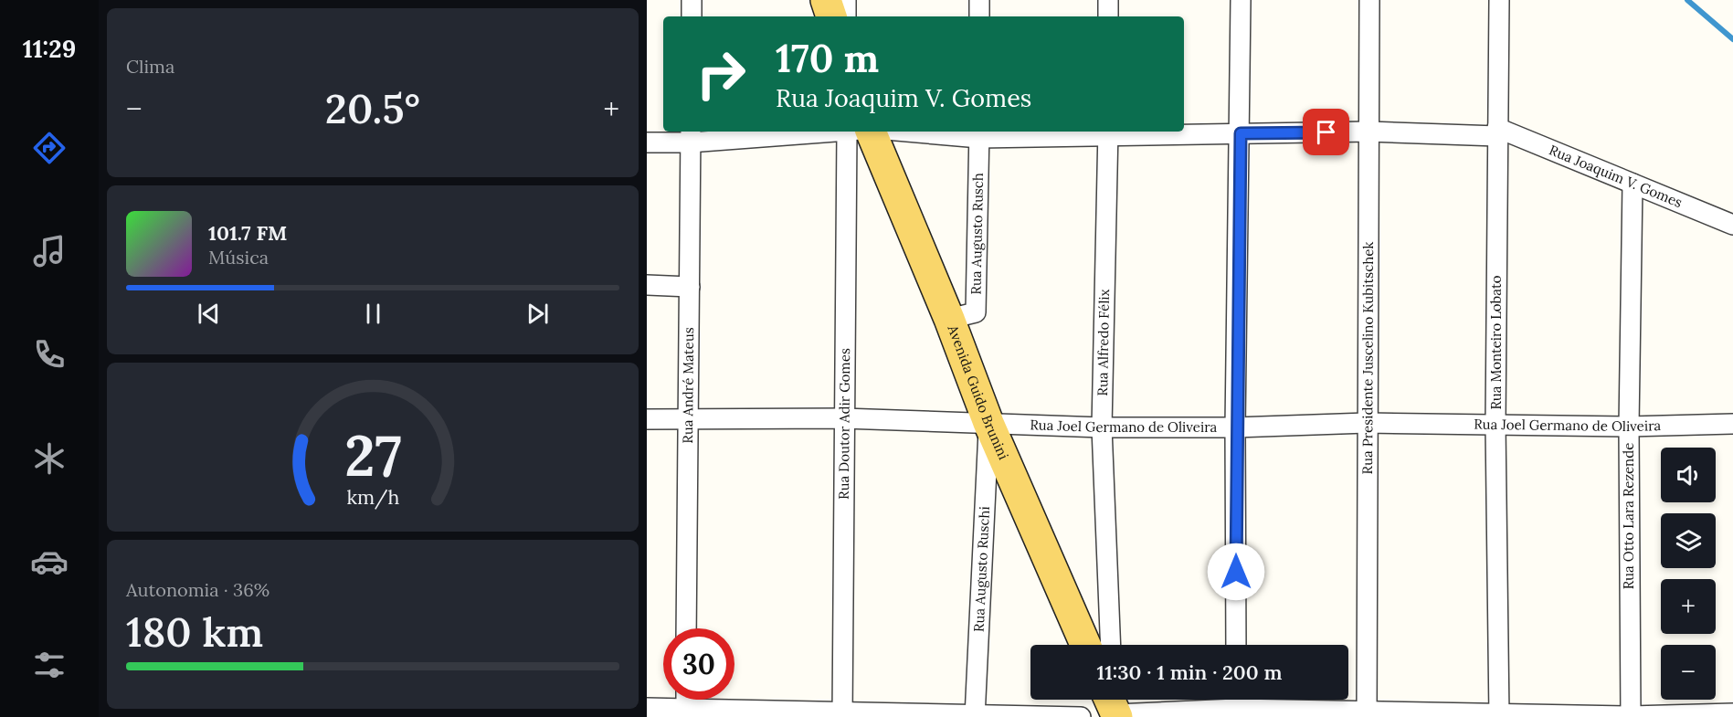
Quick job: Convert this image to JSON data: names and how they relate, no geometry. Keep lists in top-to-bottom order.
{
  "streets": {
    "main road": ["Avenida Guido Brunini"],
    "street": [
      "Rua Joaquim V. Gomes",
      "Rua Augusto Rusch",
      "Rua Alfredo Félix",
      "Rua Monteiro Lobato",
      "Rua Presidente Juscelino Kubitschek",
      "Rua André Mateus",
      "Rua Doutor Adir Gomes",
      "Rua Joel Germano de Oliveira",
      "Rua Otto Lara Rezende",
      "Rua Augusto Ruschi"
    ]
  },
  "crossings": [
    ["Rua Joaquim V. Gomes", "Rua Augusto Rusch"],
    ["Rua Joaquim V. Gomes", "Rua Alfredo Félix"],
    ["Rua Joaquim V. Gomes", "Rua Monteiro Lobato"],
    ["Rua Joaquim V. Gomes", "Rua Presidente Juscelino Kubitschek"],
    ["Rua Joaquim V. Gomes", "Rua Otto Lara Rezende"],
    ["Rua Augusto Rusch", "Avenida Guido Brunini"],
    ["Rua Alfredo Félix", "Rua Joel Germano de Oliveira"],
    ["Rua Monteiro Lobato", "Rua Joel Germano de Oliveira"],
    ["Rua Presidente Juscelino Kubitschek", "Rua Joel Germano de Oliveira"],
    ["Rua André Mateus", "Rua Joel Germano de Oliveira"],
    ["Avenida Guido Brunini", "Rua Joel Germano de Oliveira"],
    ["Avenida Guido Brunini", "Rua Augusto Ruschi"],
    ["Rua Doutor Adir Gomes", "Rua Joel Germano de Oliveira"],
    ["Rua Joel Germano de Oliveira", "Rua Otto Lara Rezende"],
    ["Rua Joel Germano de Oliveira", "Rua Augusto Ruschi"]
  ],
  "page": {
    "tabs": "11:29",
    "tile": [
      "Clima",
      ["Autonomia · 36%", "180 km"]
    ],
    "turn": ["170 m", "Rua Joaquim V. Gomes"],
    "heat": ["−", "20.5°", "+"],
    "song": ["101.7 FM", "Música"],
    "map_buttons": ["+", "−"],
    "limit": "30",
    "trip": "11:30 · 1 min · 200 m",
    "gauge": ["27", "km/h"]
  }
}
